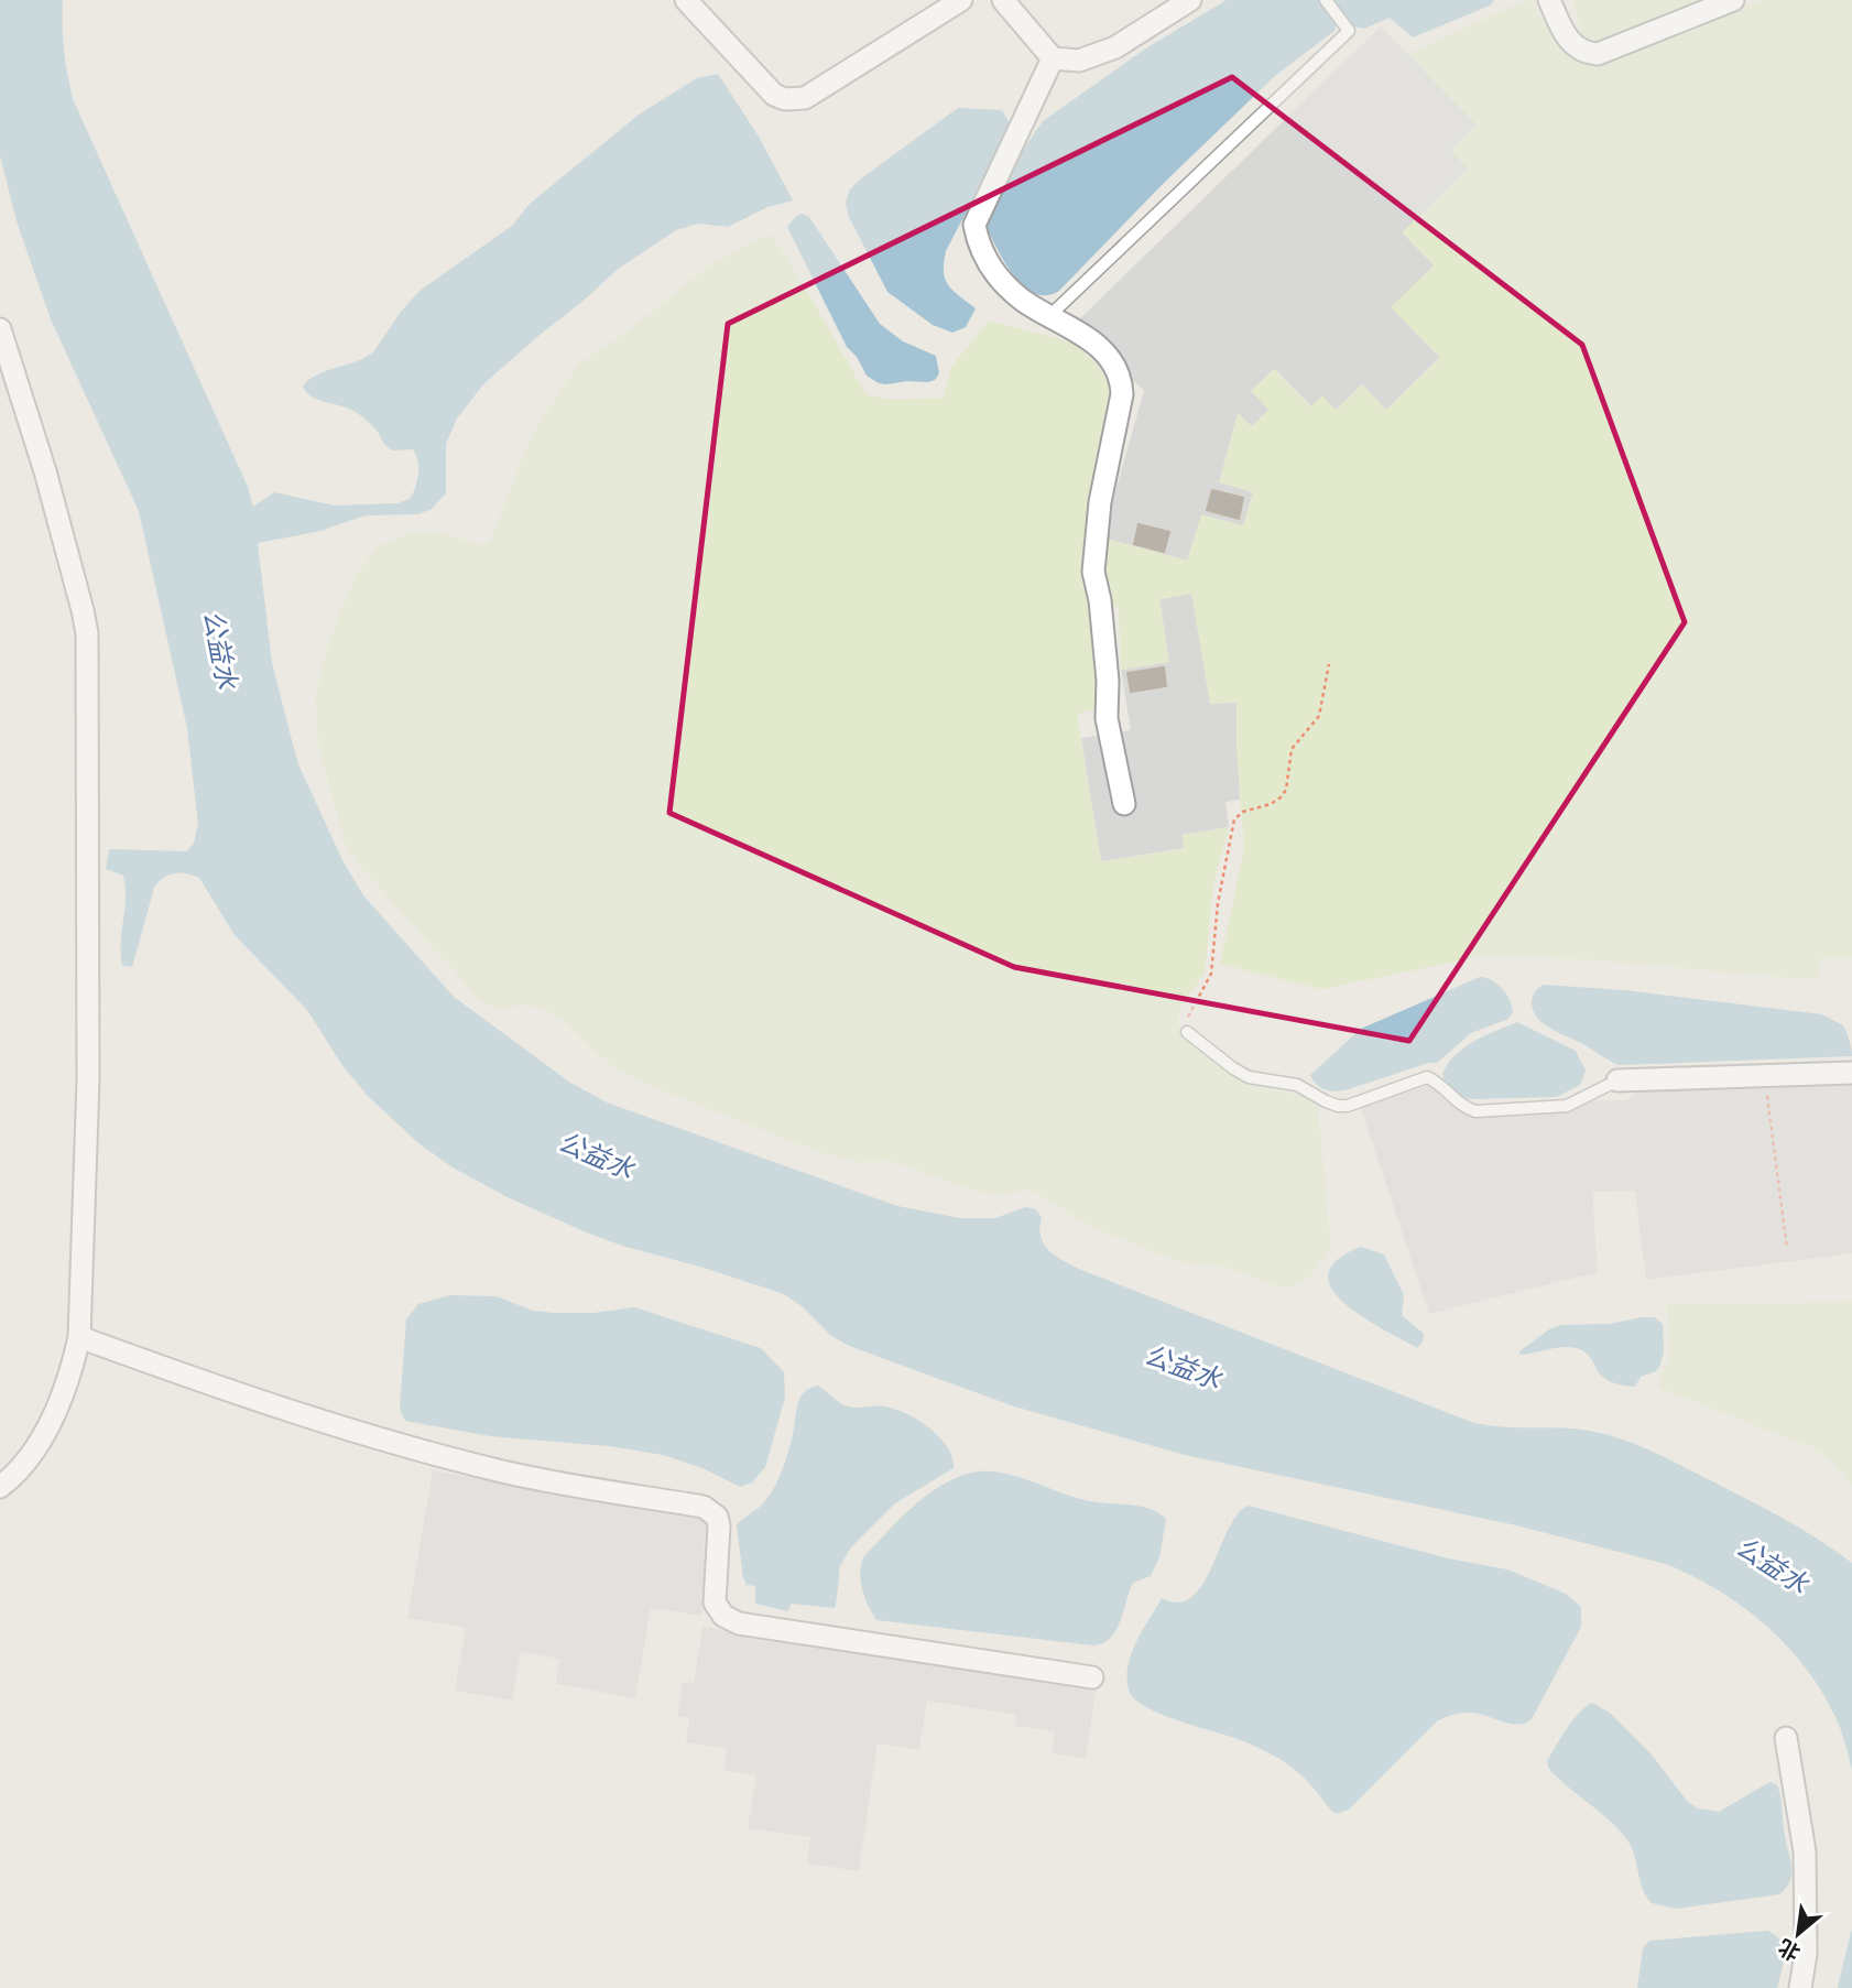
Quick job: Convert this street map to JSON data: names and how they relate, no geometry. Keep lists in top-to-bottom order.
{
  "water": ["公益水"],
  "north": "bottom left"
}
